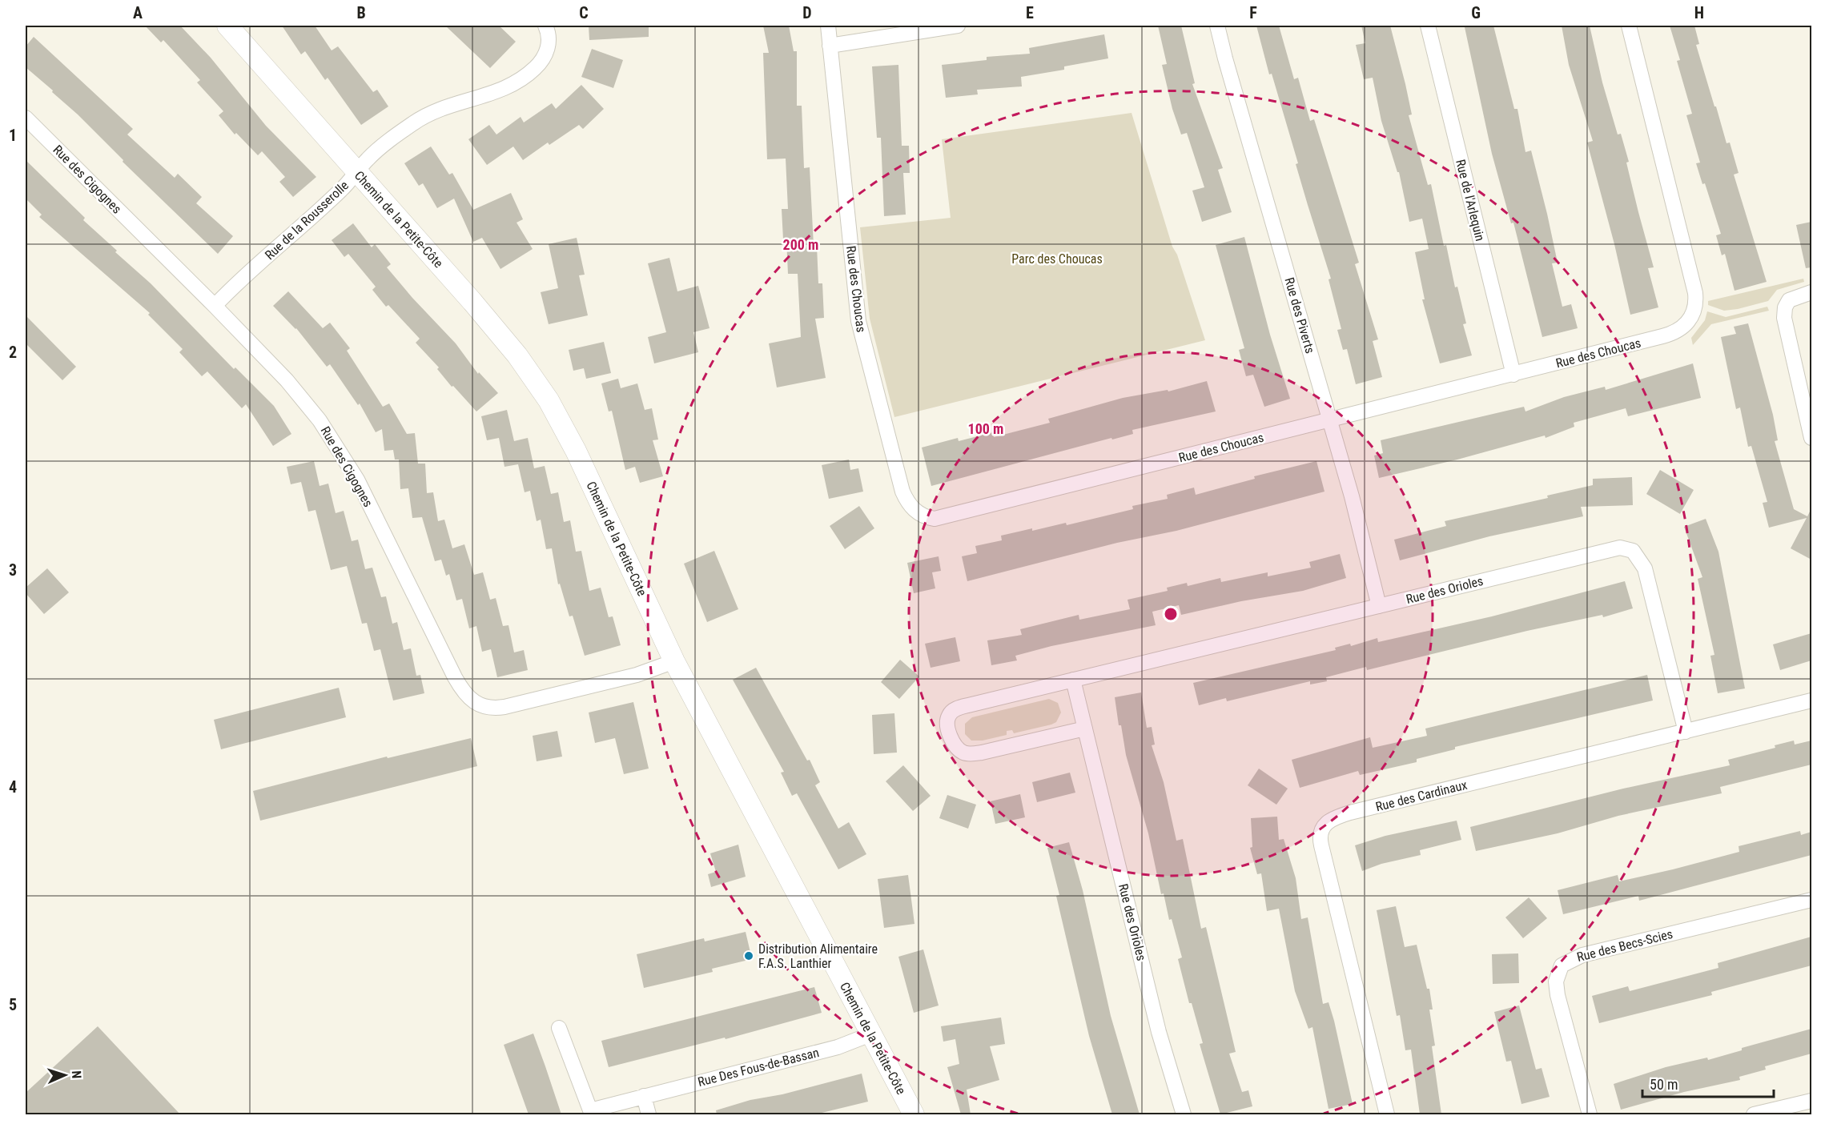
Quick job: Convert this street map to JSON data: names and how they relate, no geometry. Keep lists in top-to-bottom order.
{
  "streets": {
    "street": [
      "Rue des Cigognes",
      "Rue de l'Arlequin",
      "Chemin de la Petite-Côte",
      "Rue de la Rousserolle",
      "Rue des Choucas",
      "Rue des Piverts",
      "Rue des Orioles",
      "Rue des Cardinaux",
      "Rue des Becs-Scies",
      "Rue Des Fous-de-Bassan"
    ]
  },
  "crossings": [
    ["Rue des Cigognes", "Chemin de la Petite-Côte"],
    ["Rue des Cigognes", "Rue de la Rousserolle"],
    ["Rue de l'Arlequin", "Rue des Choucas"],
    ["Chemin de la Petite-Côte", "Rue de la Rousserolle"],
    ["Chemin de la Petite-Côte", "Rue Des Fous-de-Bassan"],
    ["Rue des Choucas", "Rue des Piverts"],
    ["Rue des Piverts", "Rue des Orioles"],
    ["Rue des Orioles", "Rue des Cardinaux"]
  ],
  "parks": ["Parc des Choucas"],
  "places": ["Distribution Alimentaire F.A.S. Lanthier"],
  "scale_bar": "50 m",
  "north": "right",
  "grid": {
    "columns": [
      "A",
      "B",
      "C",
      "D",
      "E",
      "F",
      "G",
      "H"
    ],
    "rows": [
      "1",
      "2",
      "3",
      "4",
      "5"
    ]
  },
  "rings": ["200 m", "100 m"]
}
